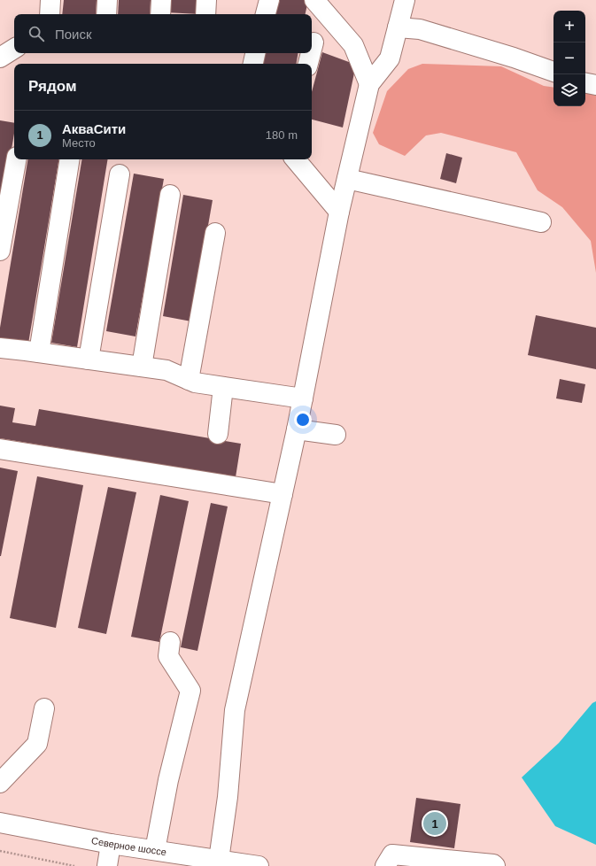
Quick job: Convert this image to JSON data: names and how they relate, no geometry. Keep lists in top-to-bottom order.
{
  "streets": {
    "street": ["Северное шоссе"]
  },
  "page": {
    "map_buttons": ["+", "−"],
    "search": "Поиск",
    "heading": "Рядом",
    "list": [
      {
        "mark": "1",
        "name": "АкваСити",
        "note": "Место",
        "value": "180 m"
      }
    ],
    "pins": "1"
  }
}
